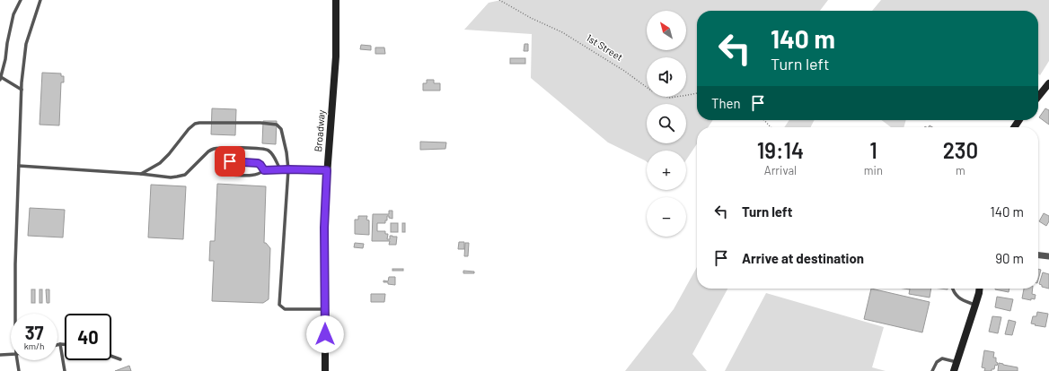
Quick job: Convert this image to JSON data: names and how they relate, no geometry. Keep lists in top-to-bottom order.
{
  "streets": {
    "street": ["Broadway"],
    "path": ["1st Street"]
  },
  "north": "top left",
  "page": {
    "map_buttons": ["+", "−"],
    "turn": ["140 m", "Turn left"],
    "then": "Then",
    "eta": [
      "19:14",
      "Arrival",
      "1",
      "min",
      "230",
      "m"
    ],
    "list": [
      {
        "name": "Turn left",
        "value": "140 m"
      },
      {
        "name": "Arrive at destination",
        "value": "90 m"
      }
    ],
    "speed": "37 km/h",
    "limit": "40"
  }
}
